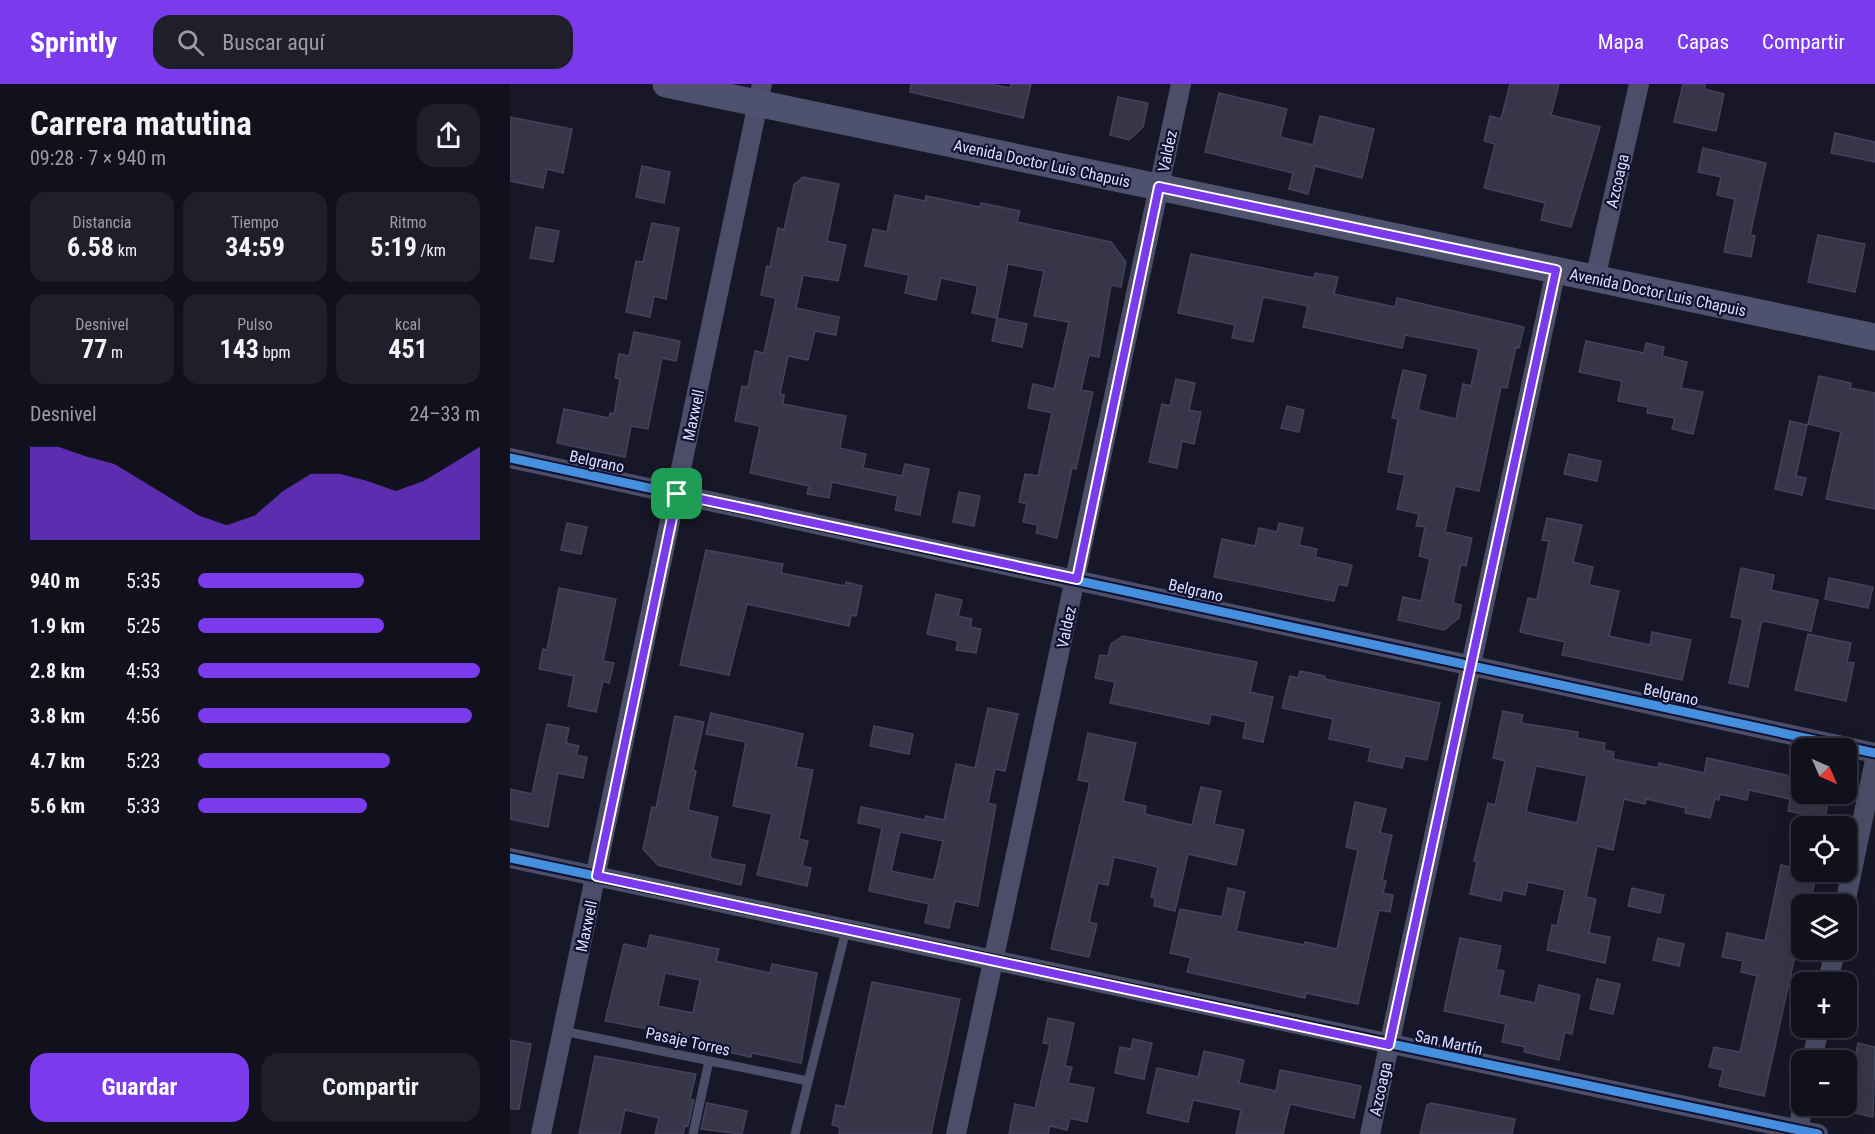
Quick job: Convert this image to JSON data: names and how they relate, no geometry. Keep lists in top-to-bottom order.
{
  "streets": {
    "main road": ["Avenida Doctor Luis Chapuis"],
    "street": [
      "Valdez",
      "Azcoaga",
      "Maxwell",
      "Belgrano",
      "San Martín"
    ],
    "lane": ["Pasaje Torres"]
  },
  "crossings": [
    ["Valdez", "Avenida Doctor Luis Chapuis"],
    ["Valdez", "Belgrano"],
    ["Valdez", "San Martín"],
    ["Avenida Doctor Luis Chapuis", "Azcoaga"],
    ["Avenida Doctor Luis Chapuis", "Maxwell"],
    ["Azcoaga", "Belgrano"],
    ["Azcoaga", "San Martín"],
    ["Maxwell", "Belgrano"],
    ["Maxwell", "Pasaje Torres"],
    ["Maxwell", "San Martín"]
  ],
  "north": "bottom right",
  "page": {
    "header": "Sprintly",
    "search": "Buscar aquí",
    "nav": ["Mapa", "Capas", "Compartir"],
    "heading": ["Carrera matutina", "09:28 · 7 × 940 m"],
    "stats": [
      ["Distancia", "6.58 km"],
      ["Tiempo", "34:59"],
      ["Ritmo", "5:19 /km"],
      ["Desnivel", "77 m"],
      ["Pulso", "143 bpm"],
      ["kcal", "451"]
    ],
    "chart": ["Desnivel", "24–33 m"],
    "list": [
      {
        "name": "940 m",
        "note": "5:35"
      },
      {
        "name": "1.9 km",
        "note": "5:25"
      },
      {
        "name": "2.8 km",
        "note": "4:53"
      },
      {
        "name": "3.8 km",
        "note": "4:56"
      },
      {
        "name": "4.7 km",
        "note": "5:23"
      },
      {
        "name": "5.6 km",
        "note": "5:33"
      }
    ],
    "map_buttons": ["+", "−"],
    "buttons": ["Guardar", "Compartir"]
  }
}
